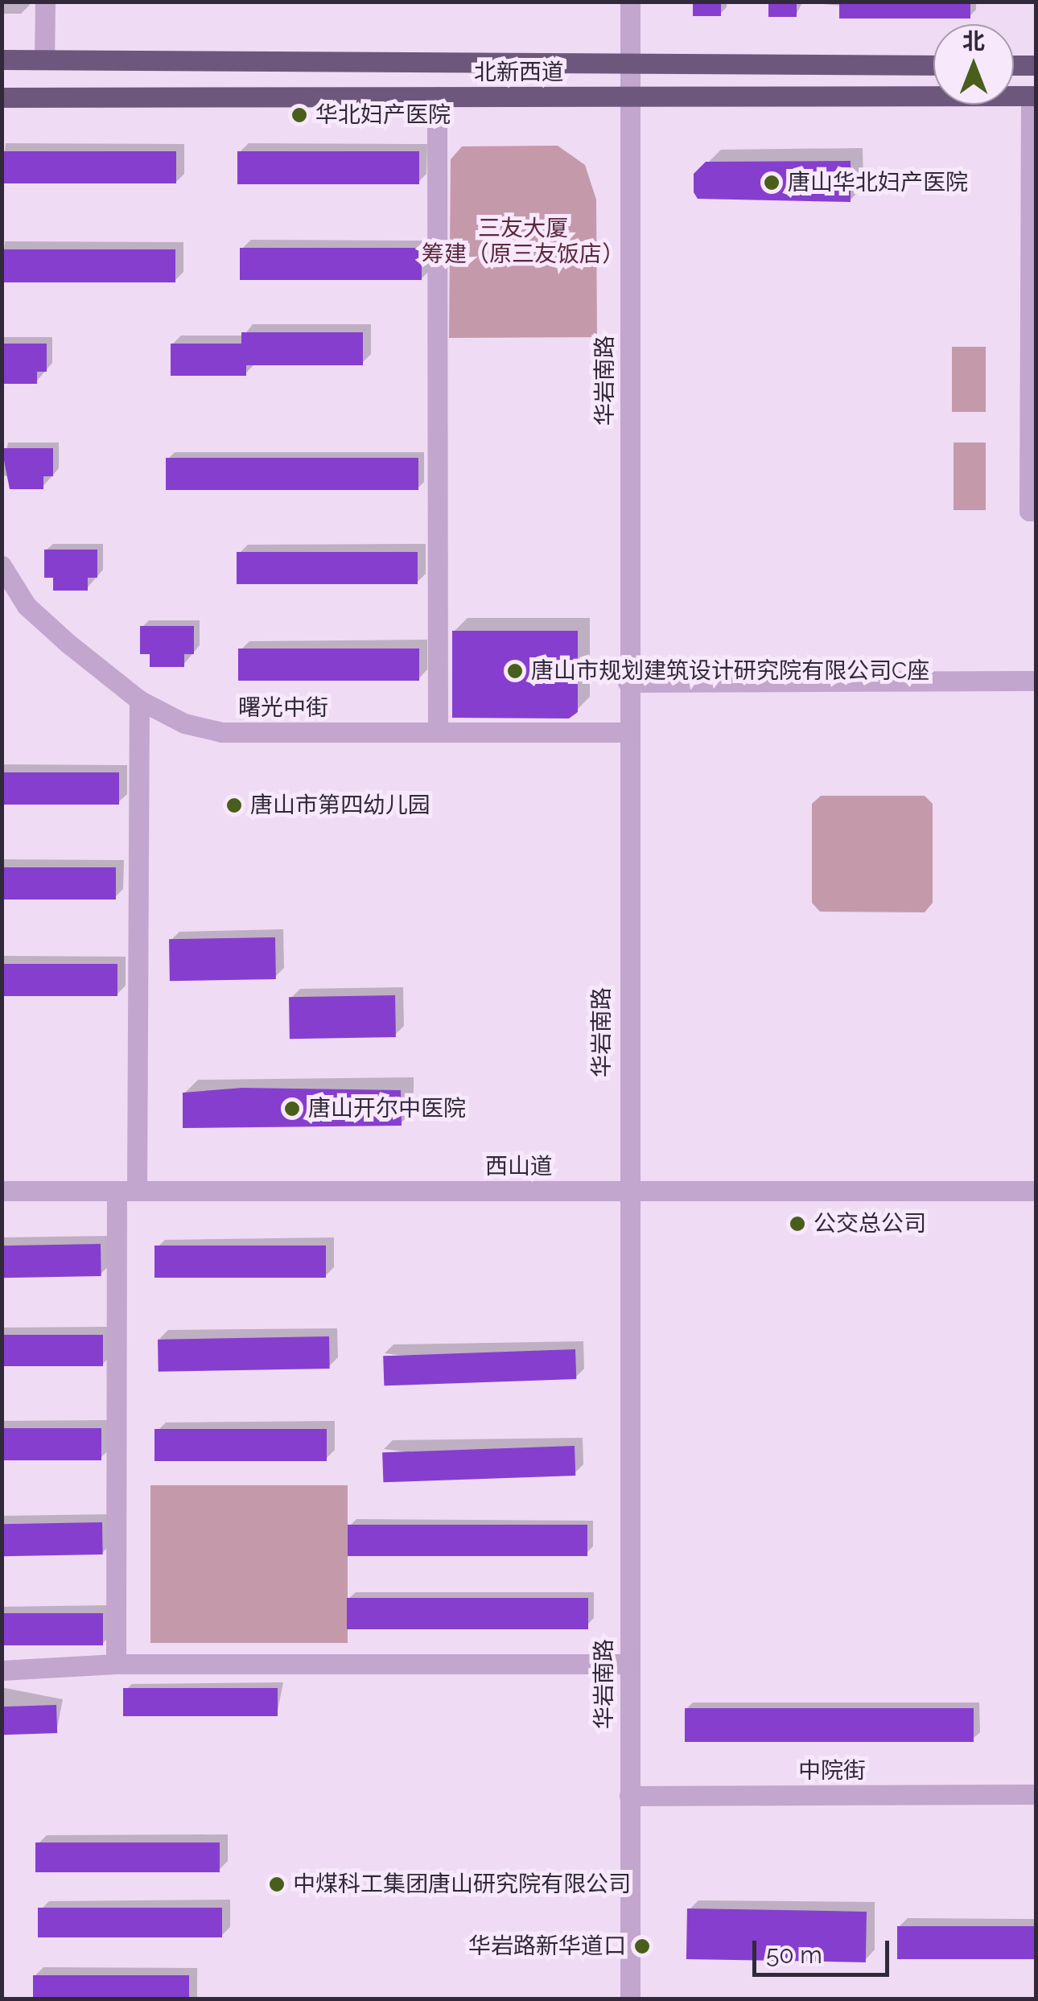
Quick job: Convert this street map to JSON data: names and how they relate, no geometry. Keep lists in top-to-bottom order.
{
  "streets": {
    "main road": ["北新西道"],
    "street": [
      "华岩南路",
      "曙光中街",
      "西山道",
      "中院街"
    ]
  },
  "crossings": [
    ["北新西道", "华岩南路"],
    ["华岩南路", "曙光中街"],
    ["华岩南路", "西山道"],
    ["华岩南路", "中院街"]
  ],
  "parks": ["三友大厦 筹建（原三友饭店）"],
  "places": [
    "华北妇产医院",
    "唐山华北妇产医院",
    "唐山市规划建筑设计研究院有限公司C座",
    "唐山市第四幼儿园",
    "唐山开尔中医院",
    "公交总公司",
    "中煤科工集团唐山研究院有限公司",
    "华岩路新华道口"
  ],
  "scale_bar": "50 m",
  "north": "top"
}
